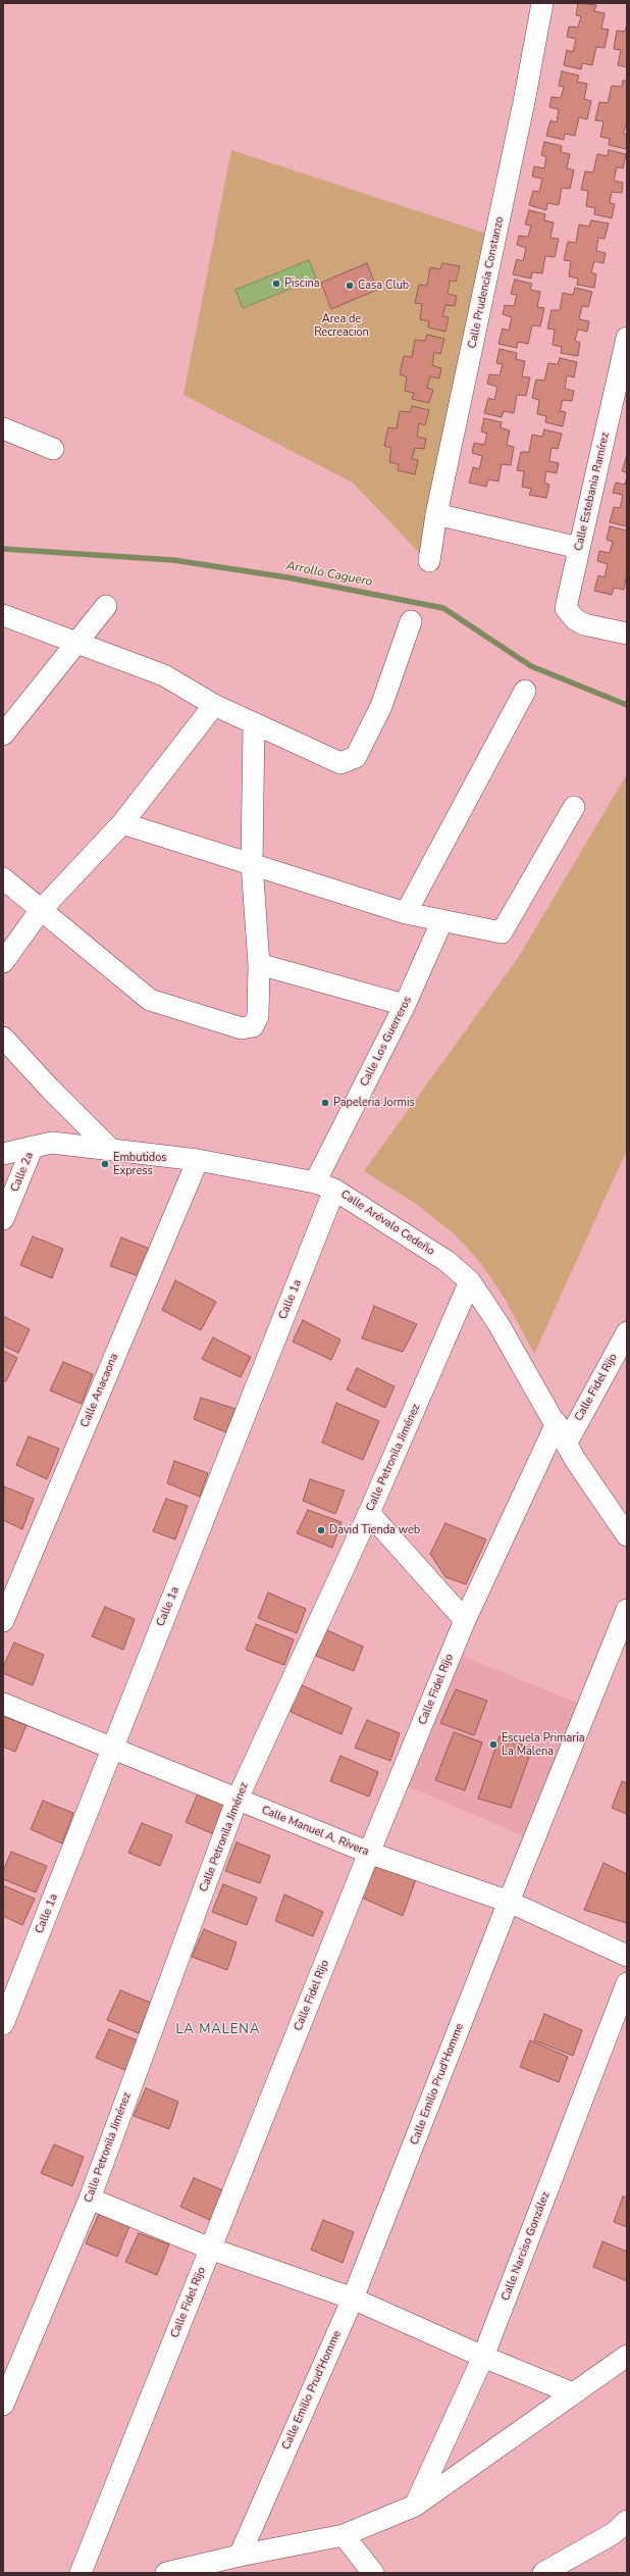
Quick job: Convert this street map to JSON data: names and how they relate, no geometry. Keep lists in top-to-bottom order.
{
  "streets": {
    "street": [
      "Calle Prudencia Constanzo",
      "Calle Estebania Ramírez",
      "Calle Los Guerreros",
      "Calle 2a",
      "Calle Arévalo Cedeño",
      "Calle 1a",
      "Calle Fidel Rijo",
      "Calle Anacaona",
      "Calle Petronila Jiménez",
      "Calle Manuel A. Rivera",
      "Calle Emilio Prud'Homme",
      "Calle Narciso González"
    ]
  },
  "crossings": [
    ["Calle Los Guerreros", "Calle Arévalo Cedeño"],
    ["Calle 2a", "Calle Arévalo Cedeño"],
    ["Calle Arévalo Cedeño", "Calle 1a"],
    ["Calle Arévalo Cedeño", "Calle Fidel Rijo"],
    ["Calle Arévalo Cedeño", "Calle Anacaona"],
    ["Calle Arévalo Cedeño", "Calle Petronila Jiménez"],
    ["Calle 1a", "Calle Manuel A. Rivera"],
    ["Calle Fidel Rijo", "Calle Manuel A. Rivera"],
    ["Calle Petronila Jiménez", "Calle Manuel A. Rivera"],
    ["Calle Manuel A. Rivera", "Calle Emilio Prud'Homme"]
  ],
  "districts": ["LA MALENA"],
  "water": ["Arrollo Caguero"],
  "parks": ["Area de Recreacion"],
  "places": [
    "Piscina",
    "Casa Club",
    "Papeleria Jormis",
    "Embutidos Express",
    "David Tienda web",
    "Escuela Primaria La Malena"
  ]
}
